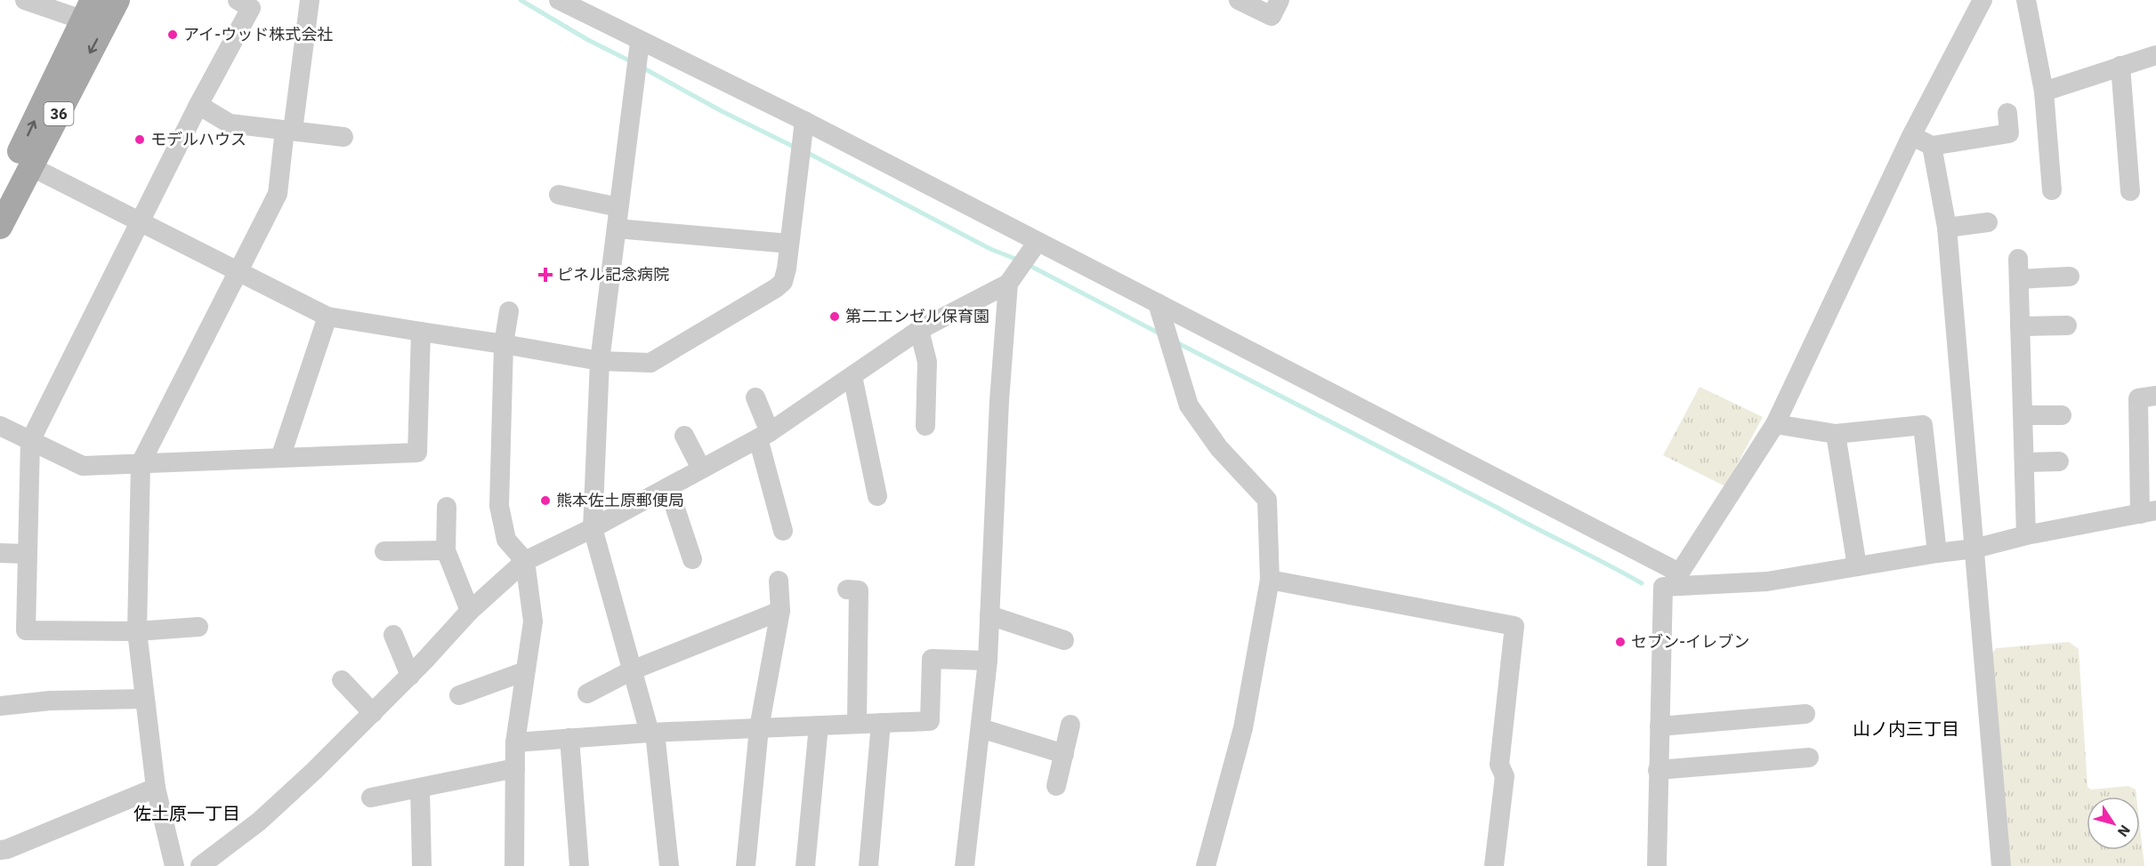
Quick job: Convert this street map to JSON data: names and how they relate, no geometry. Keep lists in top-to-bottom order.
{
  "streets": {
    "main road": ["36"]
  },
  "districts": ["山ノ内三丁目", "佐土原一丁目"],
  "places": {
    "other": [
      "アイ-ウッド株式会社",
      "モデルハウス",
      "第二エンゼル保育園",
      "熊本佐土原郵便局",
      "セブン-イレブン"
    ],
    "health": ["ピネル記念病院"]
  },
  "north": "bottom right"
}
